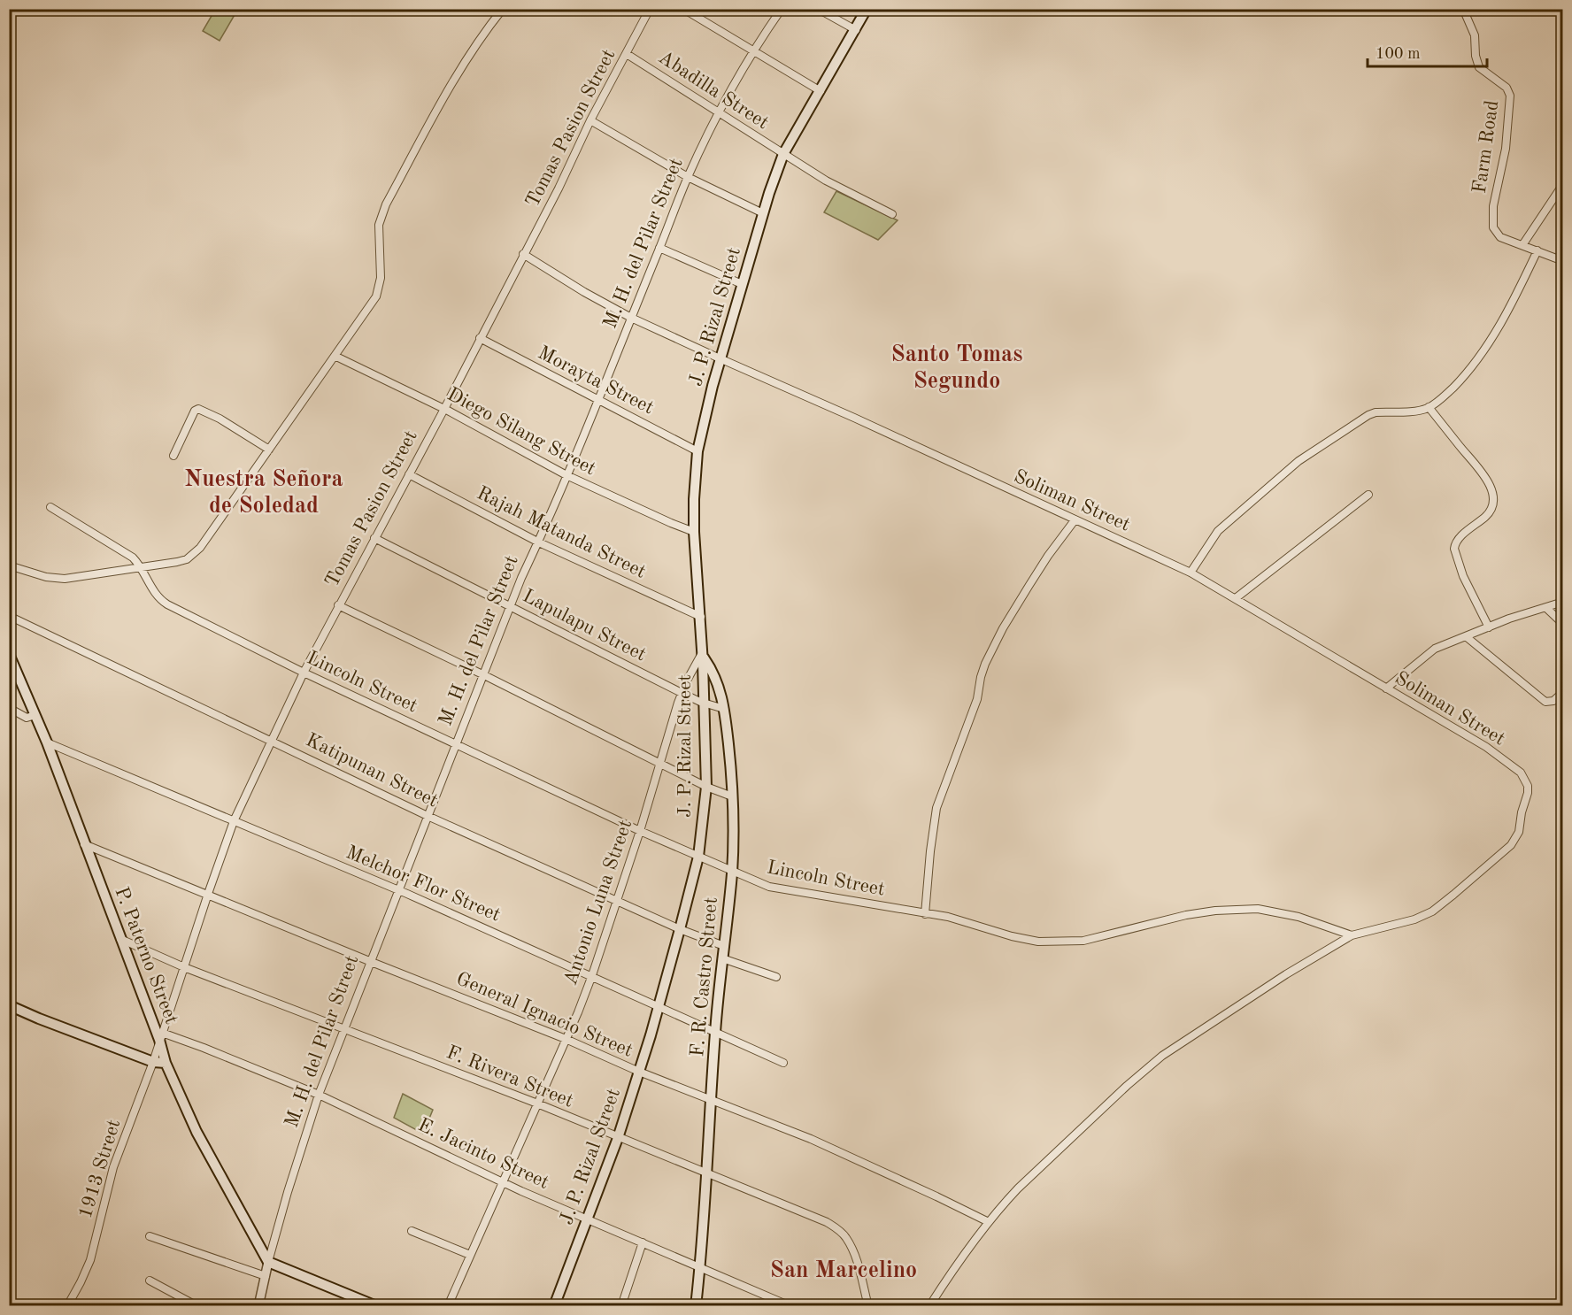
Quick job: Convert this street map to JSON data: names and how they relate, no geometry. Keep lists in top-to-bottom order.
{
  "streets": {
    "main road": ["J. P. Rizal Street", "P. Paterno Street", "F. R. Castro Street"],
    "street": [
      "Abadilla Street",
      "Tomas Pasion Street",
      "Farm Road",
      "M. H. del Pilar Street",
      "Morayta Street",
      "Diego Silang Street",
      "Soliman Street",
      "Rajah Matanda Street",
      "Lapulapu Street",
      "Lincoln Street",
      "Katipunan Street",
      "Melchor Flor Street",
      "Antonio Luna Street",
      "General Ignacio Street",
      "F. Rivera Street",
      "E. Jacinto Street",
      "1913 Street"
    ]
  },
  "crossings": [
    ["Abadilla Street", "Tomas Pasion Street"],
    ["Abadilla Street", "M. H. del Pilar Street"],
    ["Abadilla Street", "J. P. Rizal Street"],
    ["Tomas Pasion Street", "Morayta Street"],
    ["Tomas Pasion Street", "Diego Silang Street"],
    ["Tomas Pasion Street", "Soliman Street"],
    ["Tomas Pasion Street", "Rajah Matanda Street"],
    ["Tomas Pasion Street", "Lapulapu Street"],
    ["Tomas Pasion Street", "Lincoln Street"],
    ["Tomas Pasion Street", "Katipunan Street"],
    ["Tomas Pasion Street", "Melchor Flor Street"],
    ["Tomas Pasion Street", "P. Paterno Street"],
    ["Tomas Pasion Street", "General Ignacio Street"],
    ["Tomas Pasion Street", "F. Rivera Street"],
    ["Tomas Pasion Street", "E. Jacinto Street"],
    ["Tomas Pasion Street", "1913 Street"],
    ["M. H. del Pilar Street", "Morayta Street"],
    ["M. H. del Pilar Street", "Diego Silang Street"],
    ["M. H. del Pilar Street", "Soliman Street"],
    ["M. H. del Pilar Street", "Rajah Matanda Street"],
    ["M. H. del Pilar Street", "Lapulapu Street"],
    ["M. H. del Pilar Street", "Lincoln Street"],
    ["M. H. del Pilar Street", "Katipunan Street"],
    ["M. H. del Pilar Street", "Melchor Flor Street"],
    ["M. H. del Pilar Street", "P. Paterno Street"],
    ["M. H. del Pilar Street", "General Ignacio Street"],
    ["M. H. del Pilar Street", "F. Rivera Street"],
    ["M. H. del Pilar Street", "E. Jacinto Street"],
    ["J. P. Rizal Street", "Morayta Street"],
    ["J. P. Rizal Street", "Diego Silang Street"],
    ["J. P. Rizal Street", "Soliman Street"],
    ["J. P. Rizal Street", "Rajah Matanda Street"],
    ["J. P. Rizal Street", "Lapulapu Street"],
    ["J. P. Rizal Street", "Lincoln Street"],
    ["J. P. Rizal Street", "Katipunan Street"],
    ["J. P. Rizal Street", "Melchor Flor Street"],
    ["J. P. Rizal Street", "Antonio Luna Street"],
    ["J. P. Rizal Street", "F. R. Castro Street"],
    ["J. P. Rizal Street", "General Ignacio Street"],
    ["J. P. Rizal Street", "F. Rivera Street"],
    ["J. P. Rizal Street", "E. Jacinto Street"],
    ["Soliman Street", "Lincoln Street"],
    ["Lapulapu Street", "Antonio Luna Street"],
    ["Lapulapu Street", "F. R. Castro Street"],
    ["Lincoln Street", "Antonio Luna Street"],
    ["Lincoln Street", "F. R. Castro Street"],
    ["Katipunan Street", "Antonio Luna Street"],
    ["Katipunan Street", "F. R. Castro Street"],
    ["Melchor Flor Street", "Antonio Luna Street"],
    ["Melchor Flor Street", "P. Paterno Street"],
    ["Melchor Flor Street", "F. R. Castro Street"],
    ["Antonio Luna Street", "F. R. Castro Street"],
    ["Antonio Luna Street", "General Ignacio Street"],
    ["Antonio Luna Street", "F. Rivera Street"],
    ["Antonio Luna Street", "E. Jacinto Street"],
    ["P. Paterno Street", "General Ignacio Street"],
    ["P. Paterno Street", "F. Rivera Street"],
    ["P. Paterno Street", "E. Jacinto Street"],
    ["P. Paterno Street", "1913 Street"],
    ["F. R. Castro Street", "General Ignacio Street"],
    ["F. R. Castro Street", "F. Rivera Street"],
    ["F. R. Castro Street", "E. Jacinto Street"],
    ["E. Jacinto Street", "1913 Street"]
  ],
  "districts": ["Santo Tomas Segundo", "Nuestra Señora de Soledad", "San Marcelino"],
  "scale_bar": "100 m"
}
